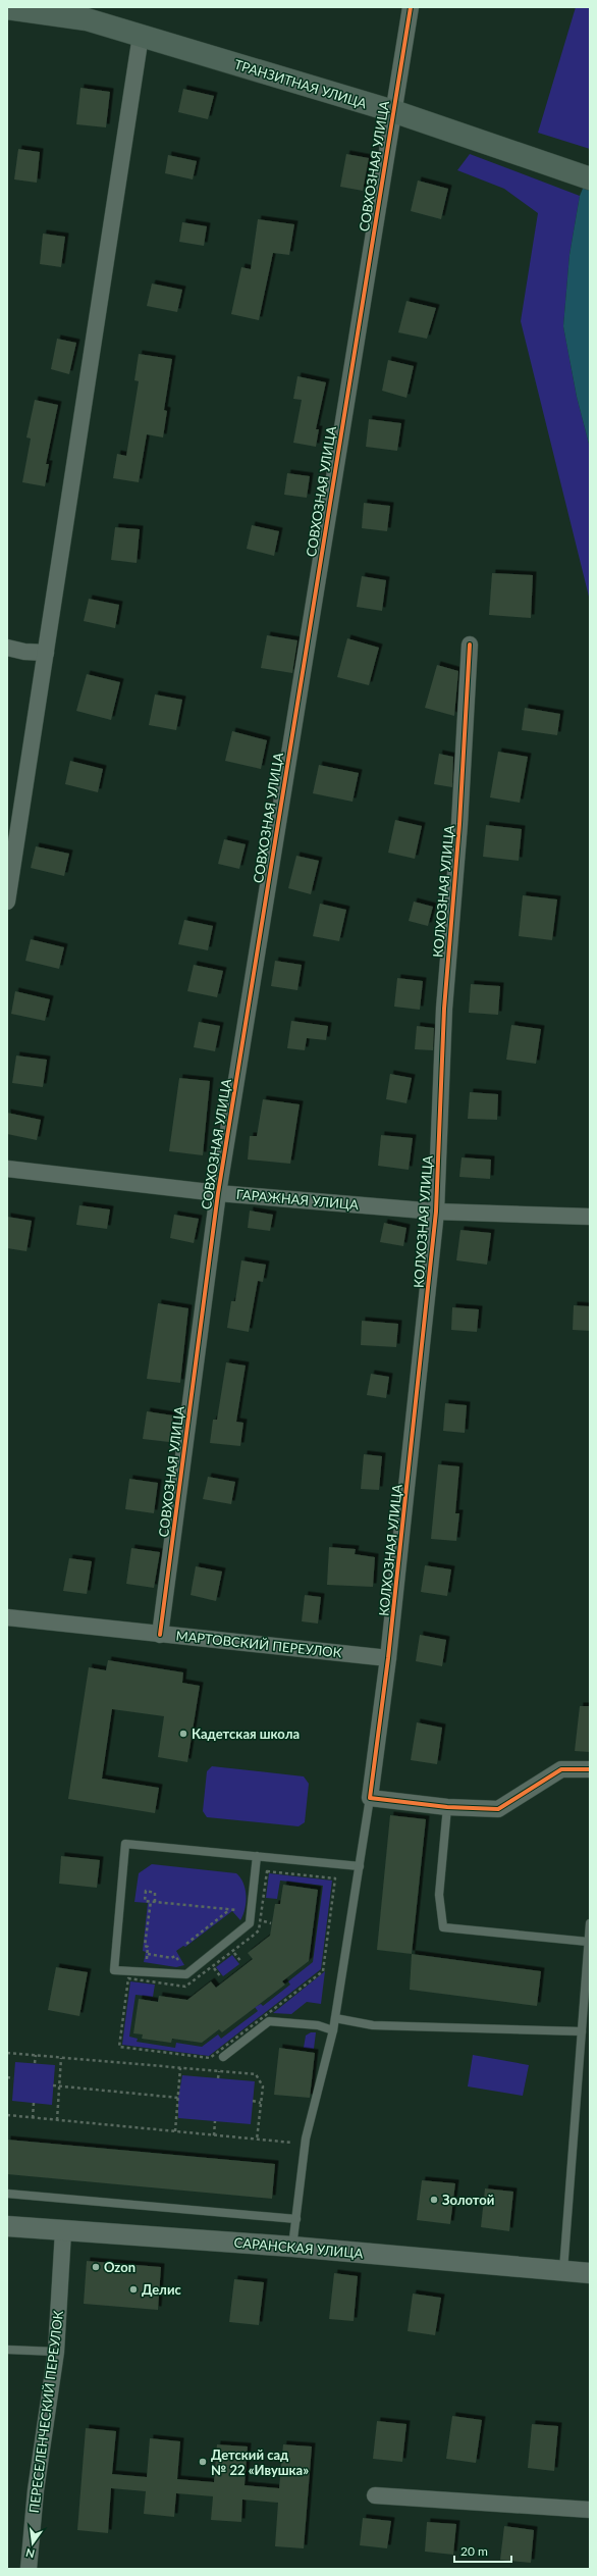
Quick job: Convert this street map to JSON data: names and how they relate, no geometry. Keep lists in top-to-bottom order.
{
  "streets": {
    "main road": ["ТРАНЗИТНАЯ УЛИЦА"],
    "street": [
      "СОВХОЗНАЯ УЛИЦА",
      "КОЛХОЗНАЯ УЛИЦА",
      "ГАРАЖНАЯ УЛИЦА",
      "МАРТОВСКИЙ ПЕРЕУЛОК",
      "САРАНСКАЯ УЛИЦА",
      "ПЕРЕСЕЛЕНЧЕСКИЙ ПЕРЕУЛОК"
    ]
  },
  "crossings": [
    ["ТРАНЗИТНАЯ УЛИЦА", "СОВХОЗНАЯ УЛИЦА"],
    ["СОВХОЗНАЯ УЛИЦА", "ГАРАЖНАЯ УЛИЦА"],
    ["СОВХОЗНАЯ УЛИЦА", "МАРТОВСКИЙ ПЕРЕУЛОК"],
    ["КОЛХОЗНАЯ УЛИЦА", "ГАРАЖНАЯ УЛИЦА"],
    ["КОЛХОЗНАЯ УЛИЦА", "МАРТОВСКИЙ ПЕРЕУЛОК"],
    ["САРАНСКАЯ УЛИЦА", "ПЕРЕСЕЛЕНЧЕСКИЙ ПЕРЕУЛОК"]
  ],
  "places": [
    "Кадетская школа",
    "Золотой",
    "Ozon",
    "Делис",
    "Детский сад № 22 «Ивушка»"
  ],
  "scale_bar": "20 m",
  "north": "bottom"
}
